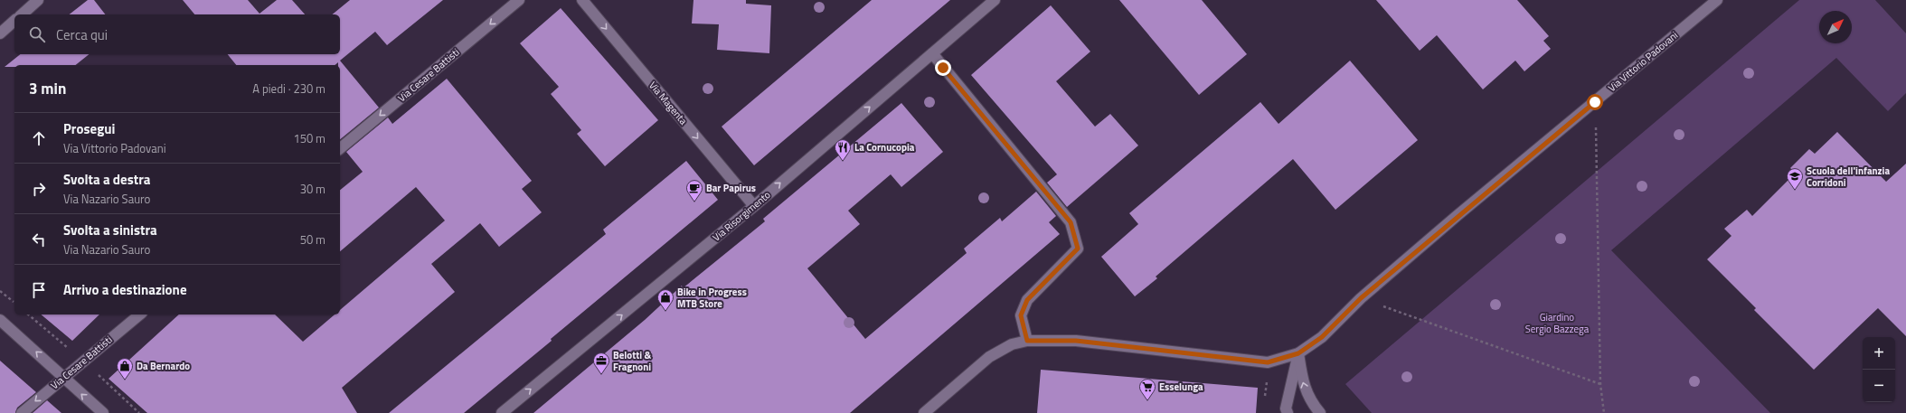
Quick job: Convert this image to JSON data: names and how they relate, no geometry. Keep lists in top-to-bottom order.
{
  "streets": {
    "street": [
      "Via Vittorio Padovani",
      "Via Cesare Battisti",
      "Via Magenta",
      "Via Risorgimento"
    ]
  },
  "crossings": [
    ["Via Magenta", "Via Risorgimento"]
  ],
  "one_way": ["Via Cesare Battisti", "Via Magenta", "Via Risorgimento"],
  "parks": ["Giardino Sergio Bazzega"],
  "places": {
    "restaurant": ["La Cornucopia"],
    "school or university": ["Scuola dell'infanzia Corridoni"],
    "cafe": ["Bar Papirus"],
    "shop": ["Bike in Progress MTB Store", "Da Bernardo"],
    "office": ["Belotti & Fragnoni"],
    "supermarket": ["Esselunga"]
  },
  "north": "top right",
  "page": {
    "search": "Cerca qui",
    "heading": ["3 min", "A piedi · 230 m"],
    "list": [
      ["Prosegui", "Via Vittorio Padovani", "150 m"],
      ["Svolta a destra", "Via Nazario Sauro", "30 m"],
      ["Svolta a sinistra", "Via Nazario Sauro", "50 m"],
      "Arrivo a destinazione"
    ],
    "map_buttons": ["+", "−"]
  }
}
